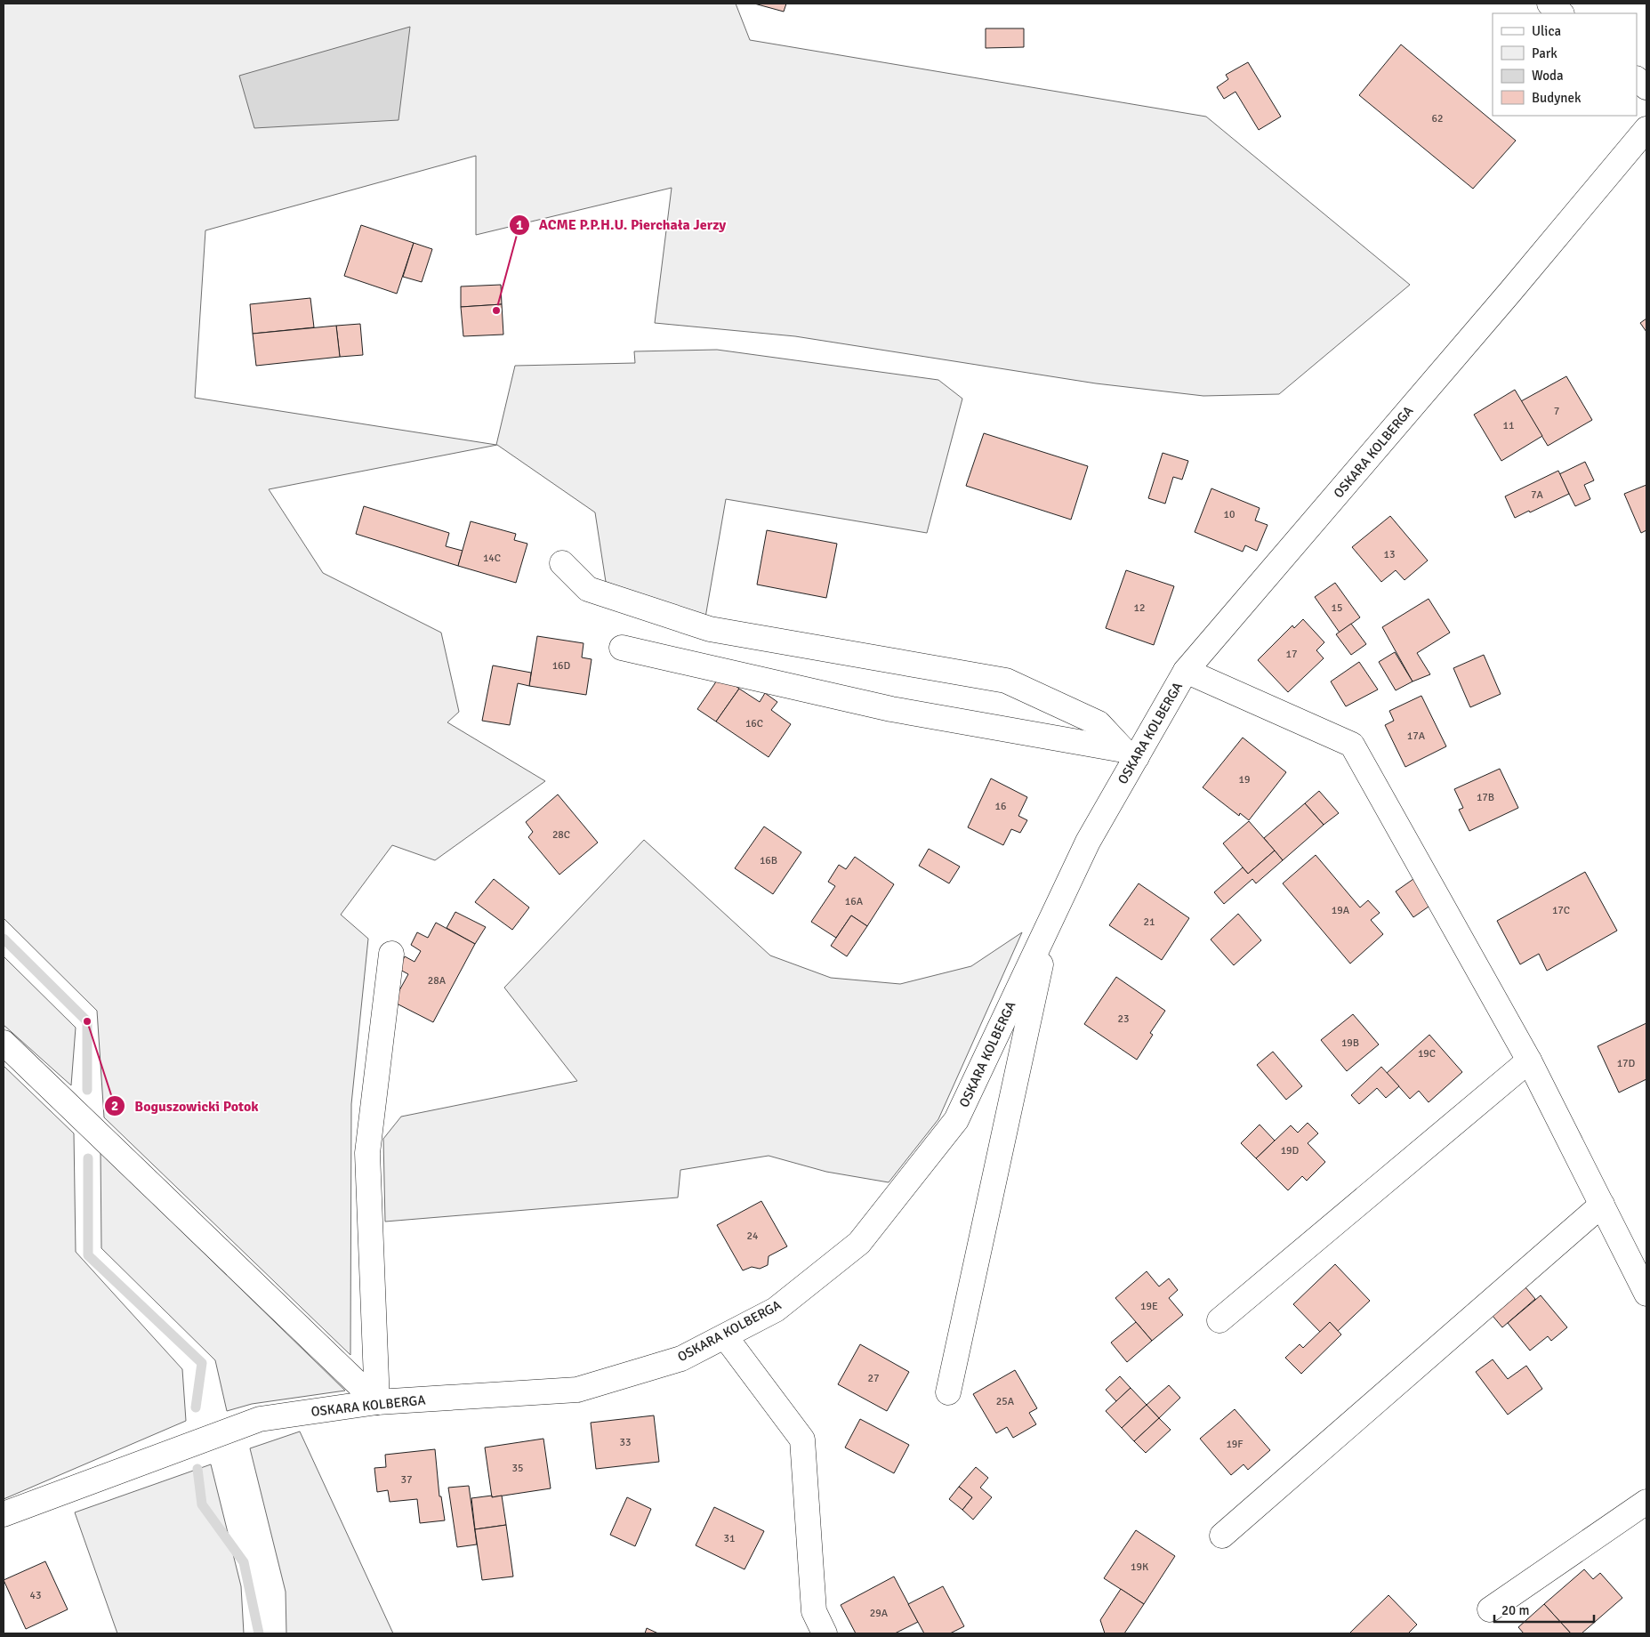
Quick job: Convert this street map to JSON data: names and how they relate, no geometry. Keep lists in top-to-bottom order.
{
  "streets": {
    "street": ["OSKARA KOLBERGA"]
  },
  "places": ["ACME P.P.H.U. Pierchała Jerzy", "Boguszowicki Potok"],
  "house_numbers": [
    "62",
    "7",
    "11",
    "7A",
    "10",
    "13",
    "14C",
    "12",
    "15",
    "17",
    "16D",
    "16C",
    "17A",
    "19",
    "17B",
    "16",
    "28C",
    "16B",
    "16A",
    "19A",
    "17C",
    "21",
    "28A",
    "23",
    "19B",
    "19C",
    "17D",
    "19D",
    "24",
    "19E",
    "27",
    "25A",
    "33",
    "19F",
    "35",
    "37",
    "31",
    "19K",
    "43",
    "29A"
  ],
  "legend": [
    "Ulica",
    "Park",
    "Woda",
    "Budynek"
  ],
  "scale_bar": "20 m"
}
